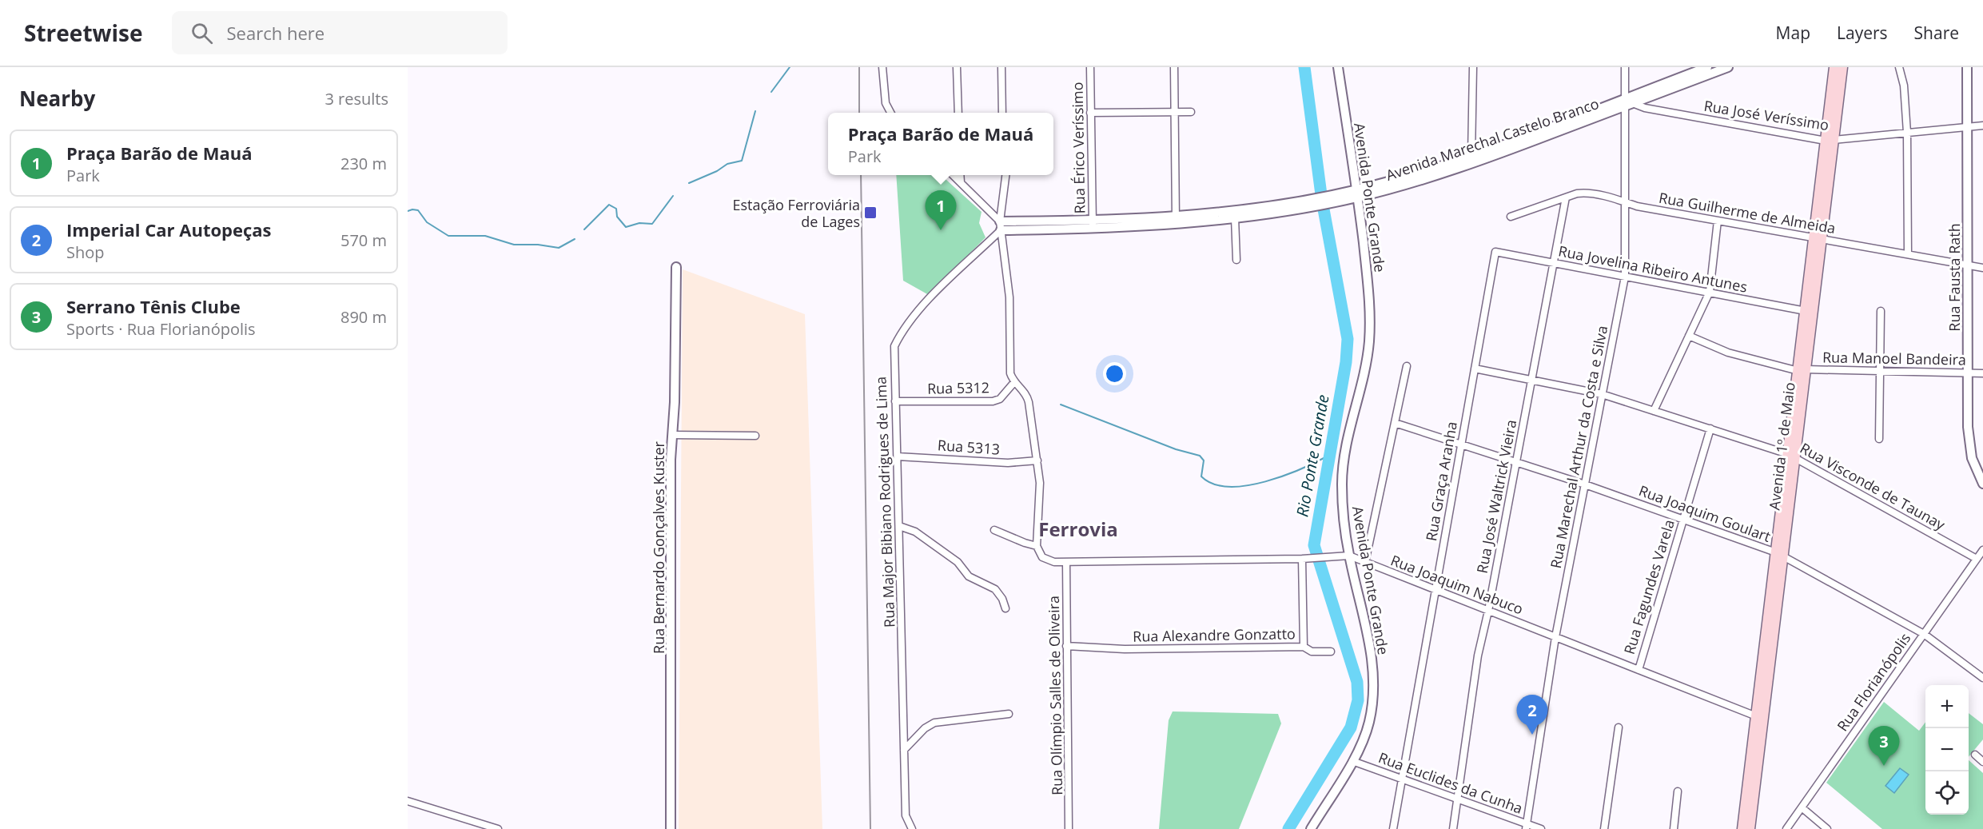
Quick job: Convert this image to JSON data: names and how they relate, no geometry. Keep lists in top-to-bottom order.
{
  "streets": {
    "main road": ["Avenida 1º de Maio"],
    "street": [
      "Rua José Veríssimo",
      "Avenida Marechal Castelo Branco",
      "Rua Érico Veríssimo",
      "Avenida Ponte Grande",
      "Rua Guilherme de Almeida",
      "Rua Jovelina Ribeiro Antunes",
      "Rua Fausta Rath",
      "Rua Manoel Bandeira",
      "Rua 5312",
      "Rua 5313",
      "Rua Marechal Arthur da Costa e Silva",
      "Rua Graça Aranha",
      "Rua Visconde de Taunay",
      "Rua José Waltrick Vieira",
      "Rua Major Bibiano Rodrigues de Lima",
      "Rua Joaquim Goulart",
      "Rua Bernardo Gonçalves Kuster",
      "Rua Joaquim Nabuco",
      "Rua Fagundes Varela",
      "Rua Alexandre Gonzatto",
      "Rua Florianópolis",
      "Rua Olímpio Salles de Oliveira",
      "Rua Euclides da Cunha"
    ]
  },
  "crossings": [
    ["Rua José Veríssimo", "Avenida Marechal Castelo Branco"],
    ["Rua José Veríssimo", "Rua Fausta Rath"],
    ["Rua José Veríssimo", "Avenida 1º de Maio"],
    ["Rua José Veríssimo", "Rua Marechal Arthur da Costa e Silva"],
    ["Avenida Marechal Castelo Branco", "Rua Érico Veríssimo"],
    ["Avenida Marechal Castelo Branco", "Avenida Ponte Grande"],
    ["Avenida Marechal Castelo Branco", "Rua Marechal Arthur da Costa e Silva"],
    ["Avenida Marechal Castelo Branco", "Rua Major Bibiano Rodrigues de Lima"],
    ["Avenida Ponte Grande", "Rua Joaquim Nabuco"],
    ["Avenida Ponte Grande", "Rua Euclides da Cunha"],
    ["Rua Guilherme de Almeida", "Rua Fausta Rath"],
    ["Rua Guilherme de Almeida", "Avenida 1º de Maio"],
    ["Rua Guilherme de Almeida", "Rua Marechal Arthur da Costa e Silva"],
    ["Rua Guilherme de Almeida", "Rua José Waltrick Vieira"],
    ["Rua Jovelina Ribeiro Antunes", "Avenida 1º de Maio"],
    ["Rua Jovelina Ribeiro Antunes", "Rua Marechal Arthur da Costa e Silva"],
    ["Rua Jovelina Ribeiro Antunes", "Rua Graça Aranha"],
    ["Rua Jovelina Ribeiro Antunes", "Rua José Waltrick Vieira"],
    ["Rua Fausta Rath", "Rua Manoel Bandeira"],
    ["Rua Manoel Bandeira", "Avenida 1º de Maio"],
    ["Rua 5312", "Rua Major Bibiano Rodrigues de Lima"],
    ["Avenida 1º de Maio", "Rua Visconde de Taunay"],
    ["Avenida 1º de Maio", "Rua Joaquim Goulart"],
    ["Avenida 1º de Maio", "Rua Joaquim Nabuco"],
    ["Rua 5313", "Rua Major Bibiano Rodrigues de Lima"],
    ["Rua Marechal Arthur da Costa e Silva", "Rua Visconde de Taunay"],
    ["Rua Marechal Arthur da Costa e Silva", "Rua Joaquim Goulart"],
    ["Rua Marechal Arthur da Costa e Silva", "Rua Joaquim Nabuco"],
    ["Rua Marechal Arthur da Costa e Silva", "Rua Euclides da Cunha"],
    ["Rua Graça Aranha", "Rua Visconde de Taunay"],
    ["Rua Graça Aranha", "Rua Joaquim Goulart"],
    ["Rua Graça Aranha", "Rua Joaquim Nabuco"],
    ["Rua Graça Aranha", "Rua Euclides da Cunha"],
    ["Rua Visconde de Taunay", "Rua José Waltrick Vieira"],
    ["Rua Visconde de Taunay", "Rua Fagundes Varela"],
    ["Rua Visconde de Taunay", "Rua Florianópolis"],
    ["Rua José Waltrick Vieira", "Rua Joaquim Goulart"],
    ["Rua José Waltrick Vieira", "Rua Joaquim Nabuco"],
    ["Rua José Waltrick Vieira", "Rua Euclides da Cunha"],
    ["Rua Joaquim Goulart", "Rua Fagundes Varela"],
    ["Rua Joaquim Goulart", "Rua Florianópolis"],
    ["Rua Joaquim Nabuco", "Rua Fagundes Varela"],
    ["Rua Joaquim Nabuco", "Rua Alexandre Gonzatto"],
    ["Rua Joaquim Nabuco", "Rua Olímpio Salles de Oliveira"],
    ["Rua Alexandre Gonzatto", "Rua Olímpio Salles de Oliveira"]
  ],
  "districts": ["Ferrovia"],
  "water": ["Rio Ponte Grande"],
  "places": {
    "transit": ["Estação Ferroviária de Lages"]
  },
  "page": {
    "header": "Streetwise",
    "search": "Search here",
    "nav": ["Map", "Layers", "Share"],
    "heading": ["Nearby", "3 results"],
    "popup": ["Praça Barão de Mauá", "Park"],
    "list": [
      {
        "mark": "1",
        "name": "Praça Barão de Mauá",
        "note": "Park",
        "value": "230 m"
      },
      {
        "mark": "2",
        "name": "Imperial Car Autopeças",
        "note": "Shop",
        "value": "570 m"
      },
      {
        "mark": "3",
        "name": "Serrano Tênis Clube",
        "note": "Sports · Rua Florianópolis",
        "value": "890 m"
      }
    ],
    "pins": ["1", "2", "3"],
    "map_buttons": ["+", "−"]
  }
}
